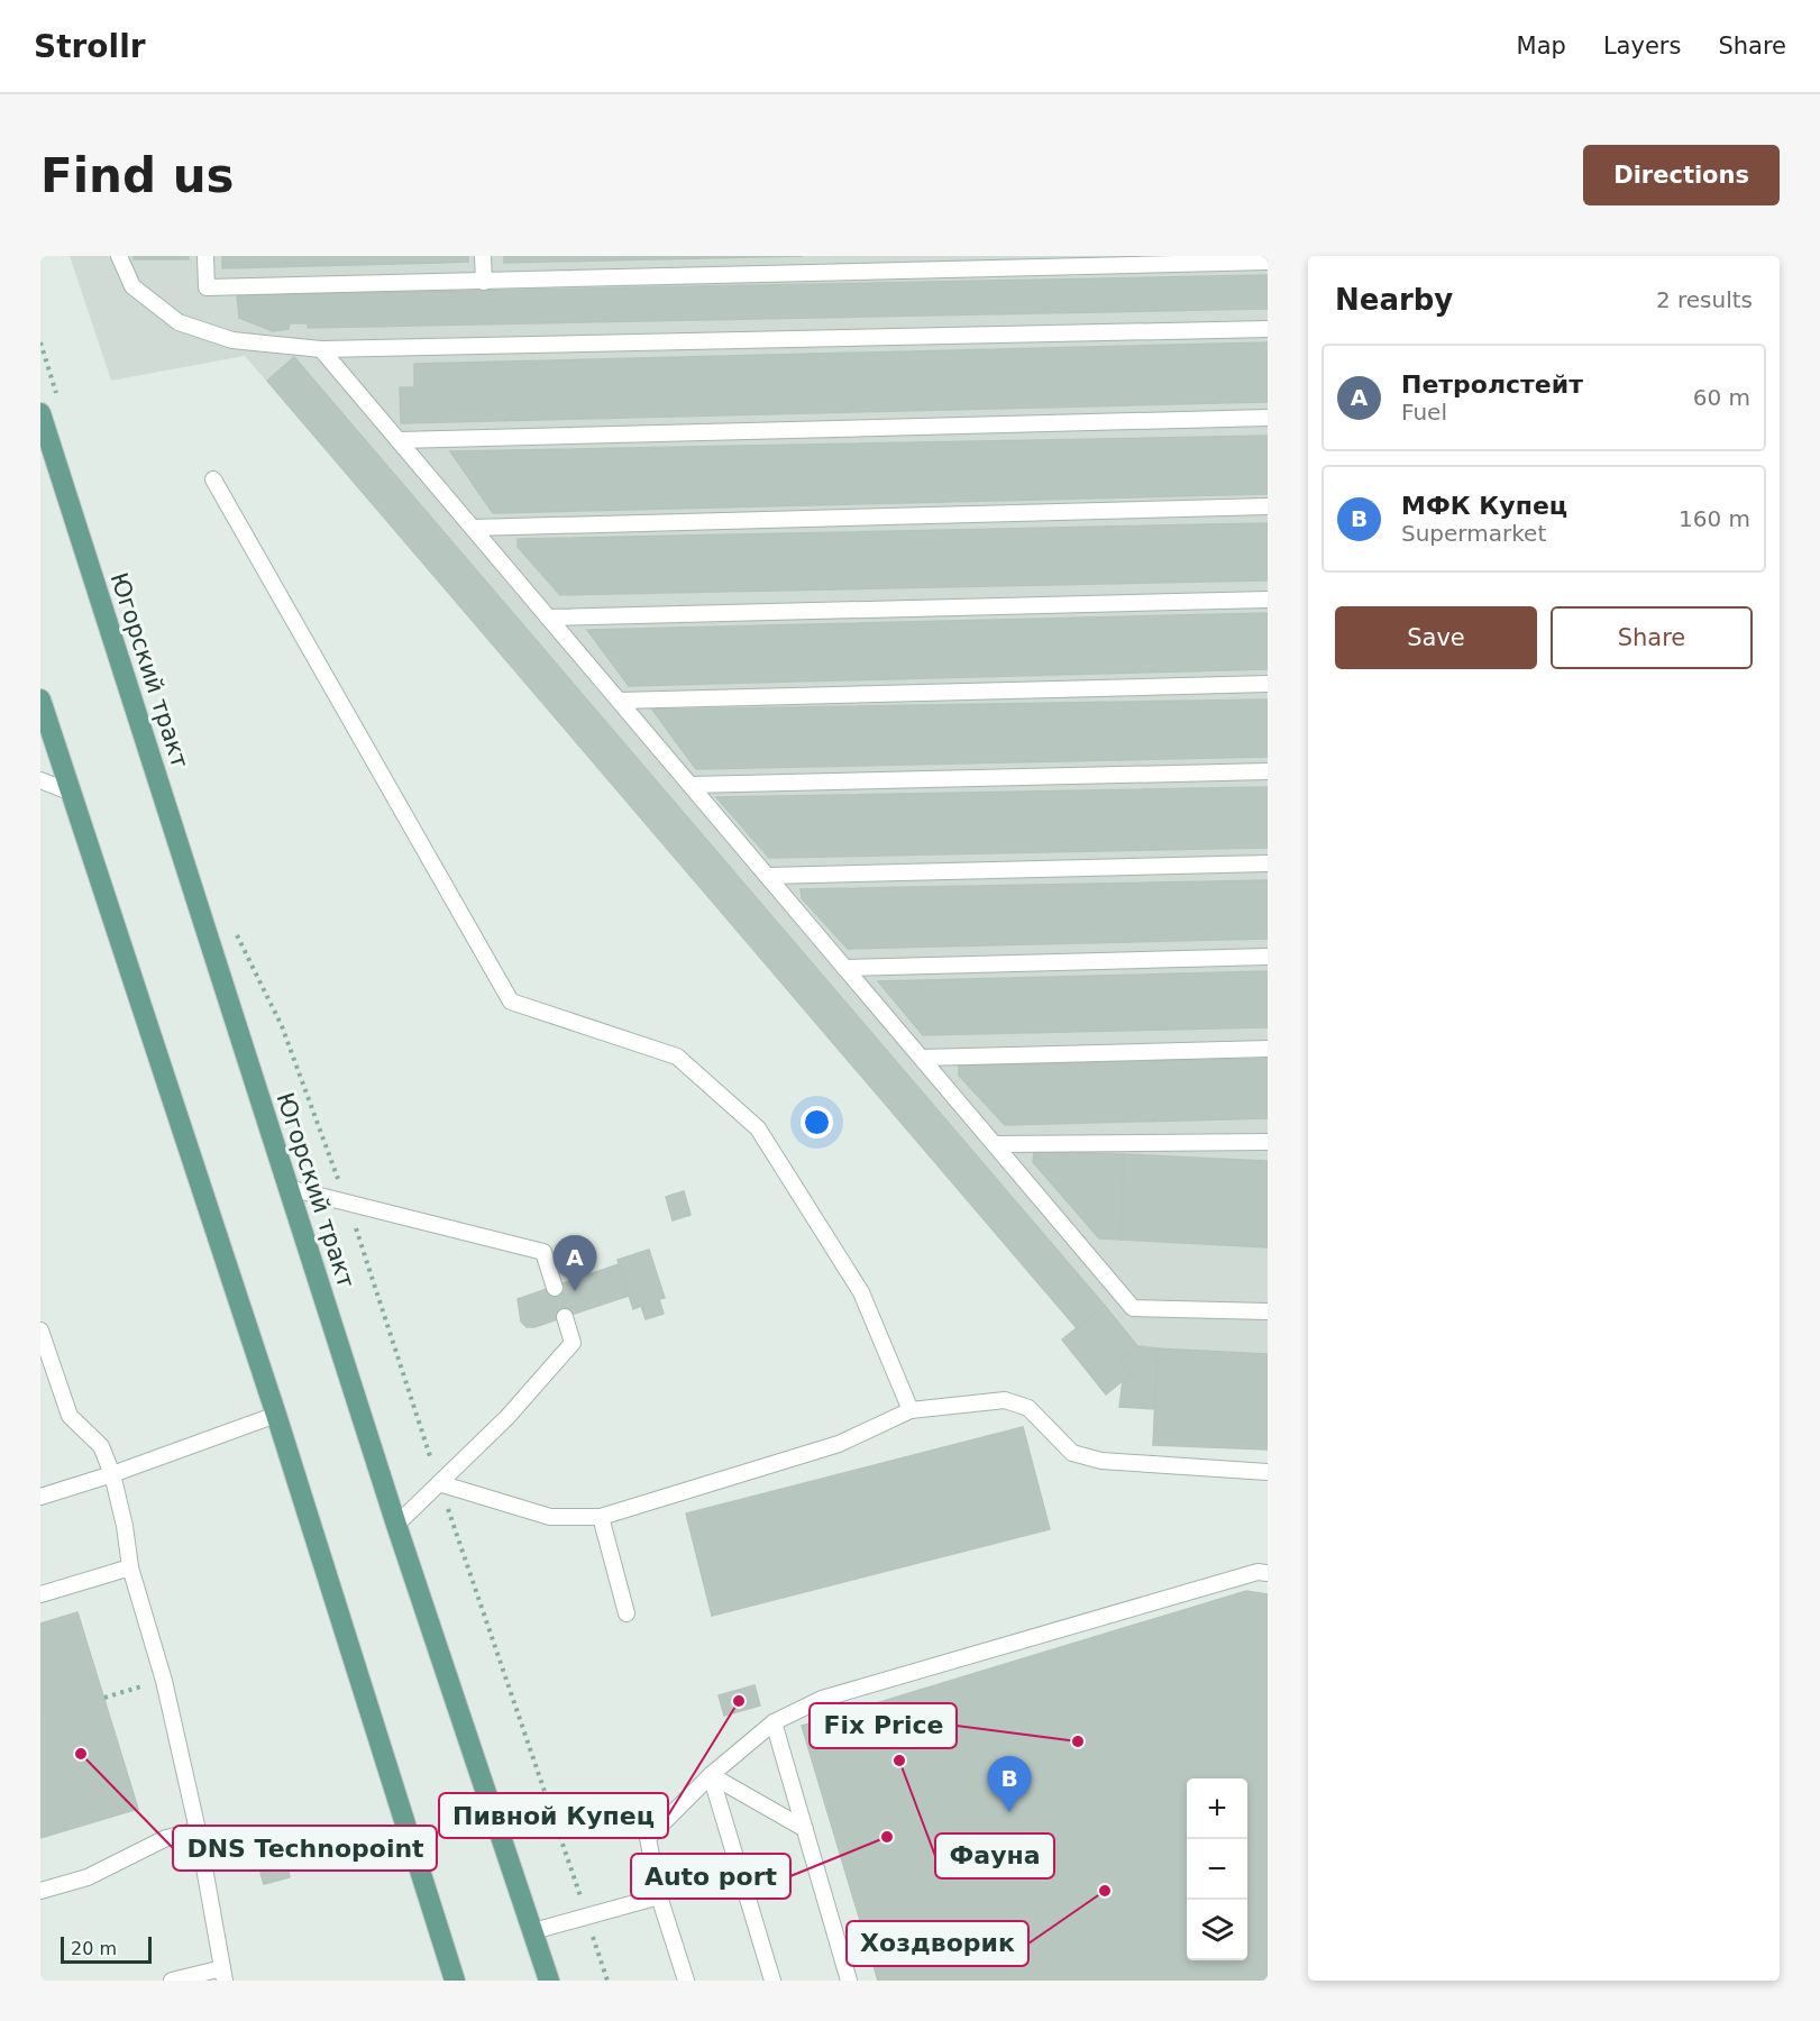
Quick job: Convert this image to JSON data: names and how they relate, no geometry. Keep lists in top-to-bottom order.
{
  "streets": {
    "main road": ["Югорский тракт"]
  },
  "places": [
    "Пивной Купец",
    "Fix Price",
    "DNS Technopoint",
    "Фауна",
    "Auto port",
    "Хоздворик"
  ],
  "scale_bar": "20 m",
  "page": {
    "header": "Strollr",
    "nav": ["Map", "Layers", "Share"],
    "buttons": [
      "Directions",
      ["Save", "Share"]
    ],
    "title": "Find us",
    "heading": ["Nearby", "2 results"],
    "list": [
      {
        "mark": "A",
        "name": "Петролстейт",
        "note": "Fuel",
        "value": "60 m"
      },
      {
        "mark": "B",
        "name": "МФК Купец",
        "note": "Supermarket",
        "value": "160 m"
      }
    ],
    "pins": ["A", "B"],
    "map_buttons": ["+", "−"],
    "scale": "20 m"
  }
}
